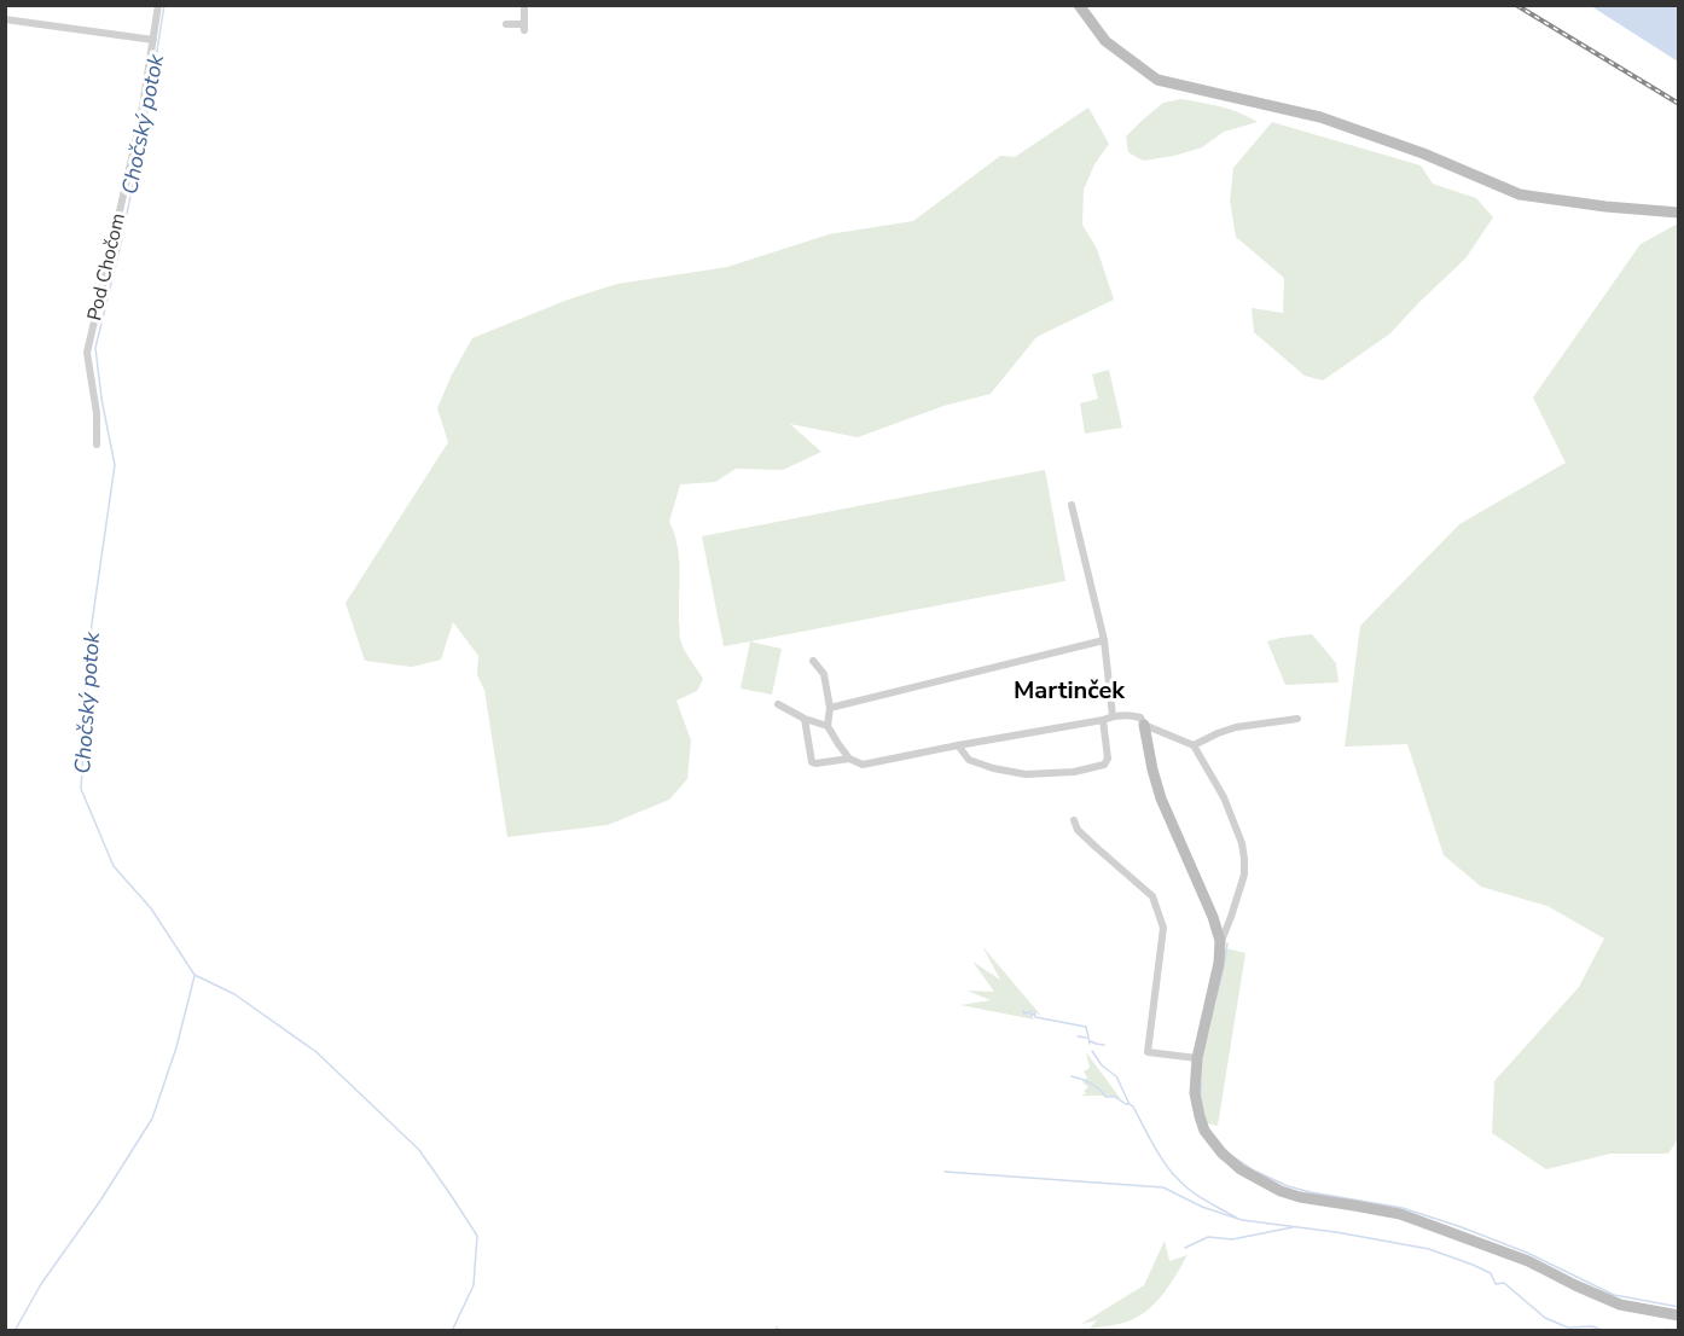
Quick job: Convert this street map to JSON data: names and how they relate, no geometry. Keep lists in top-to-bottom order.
{
  "streets": {
    "street": ["Pod Chočom"]
  },
  "districts": ["Martinček"],
  "water": ["Chočský potok"]
}
